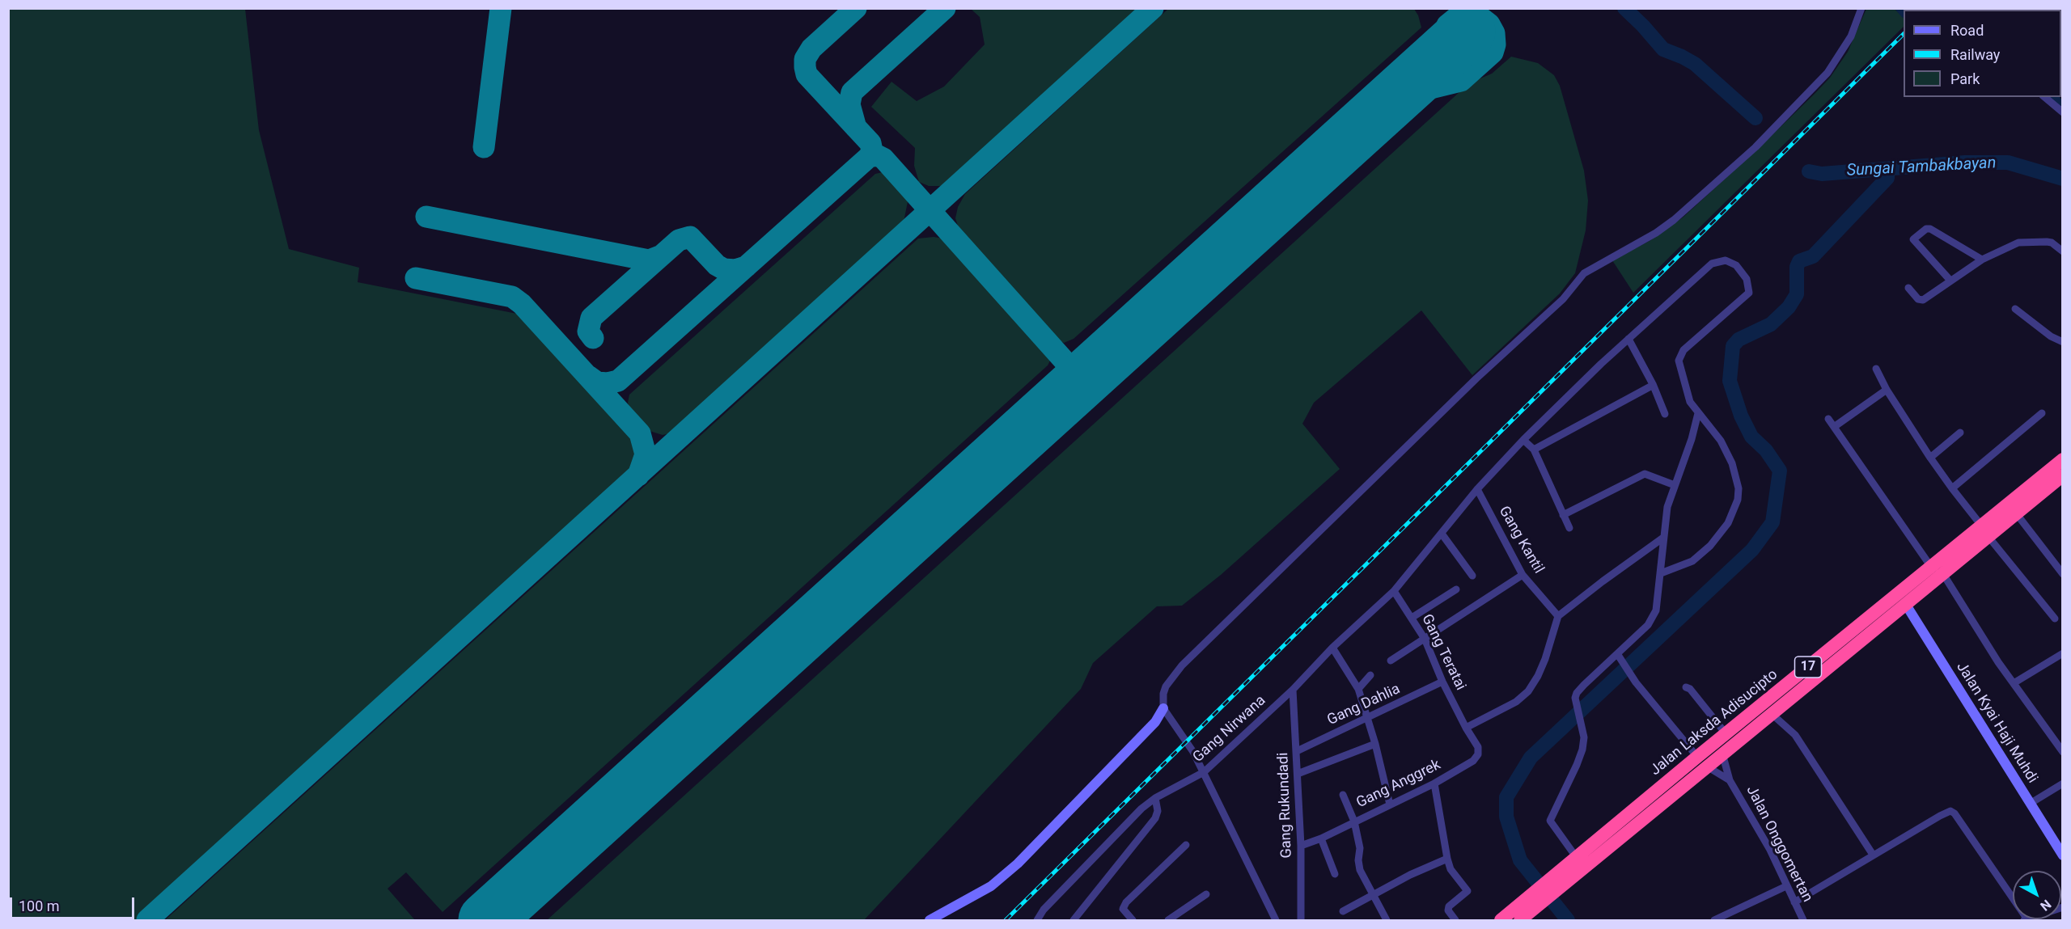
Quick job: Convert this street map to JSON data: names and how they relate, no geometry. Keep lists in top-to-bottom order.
{
  "streets": {
    "highway": ["17", "Jalan Laksda Adisucipto"],
    "street": [
      "Gang Kantil",
      "Gang Teratai",
      "Gang Dahlia",
      "Jalan Kyai Haji Muhdi",
      "Gang Nirwana",
      "Gang Anggrek",
      "Gang Rukundadi",
      "Jalan Onggomertan"
    ]
  },
  "crossings": [
    ["Gang Kantil", "Gang Nirwana"],
    ["Gang Teratai", "Gang Dahlia"],
    ["Gang Teratai", "Gang Nirwana"],
    ["Gang Teratai", "Gang Anggrek"],
    ["Gang Dahlia", "Gang Rukundadi"],
    ["Jalan Laksda Adisucipto", "Jalan Kyai Haji Muhdi"],
    ["Gang Nirwana", "Gang Rukundadi"],
    ["Gang Anggrek", "Gang Rukundadi"]
  ],
  "water": ["Sungai Tambakbayan"],
  "legend": ["Road", "Railway", "Park"],
  "scale_bar": "100 m",
  "north": "bottom right"
}
